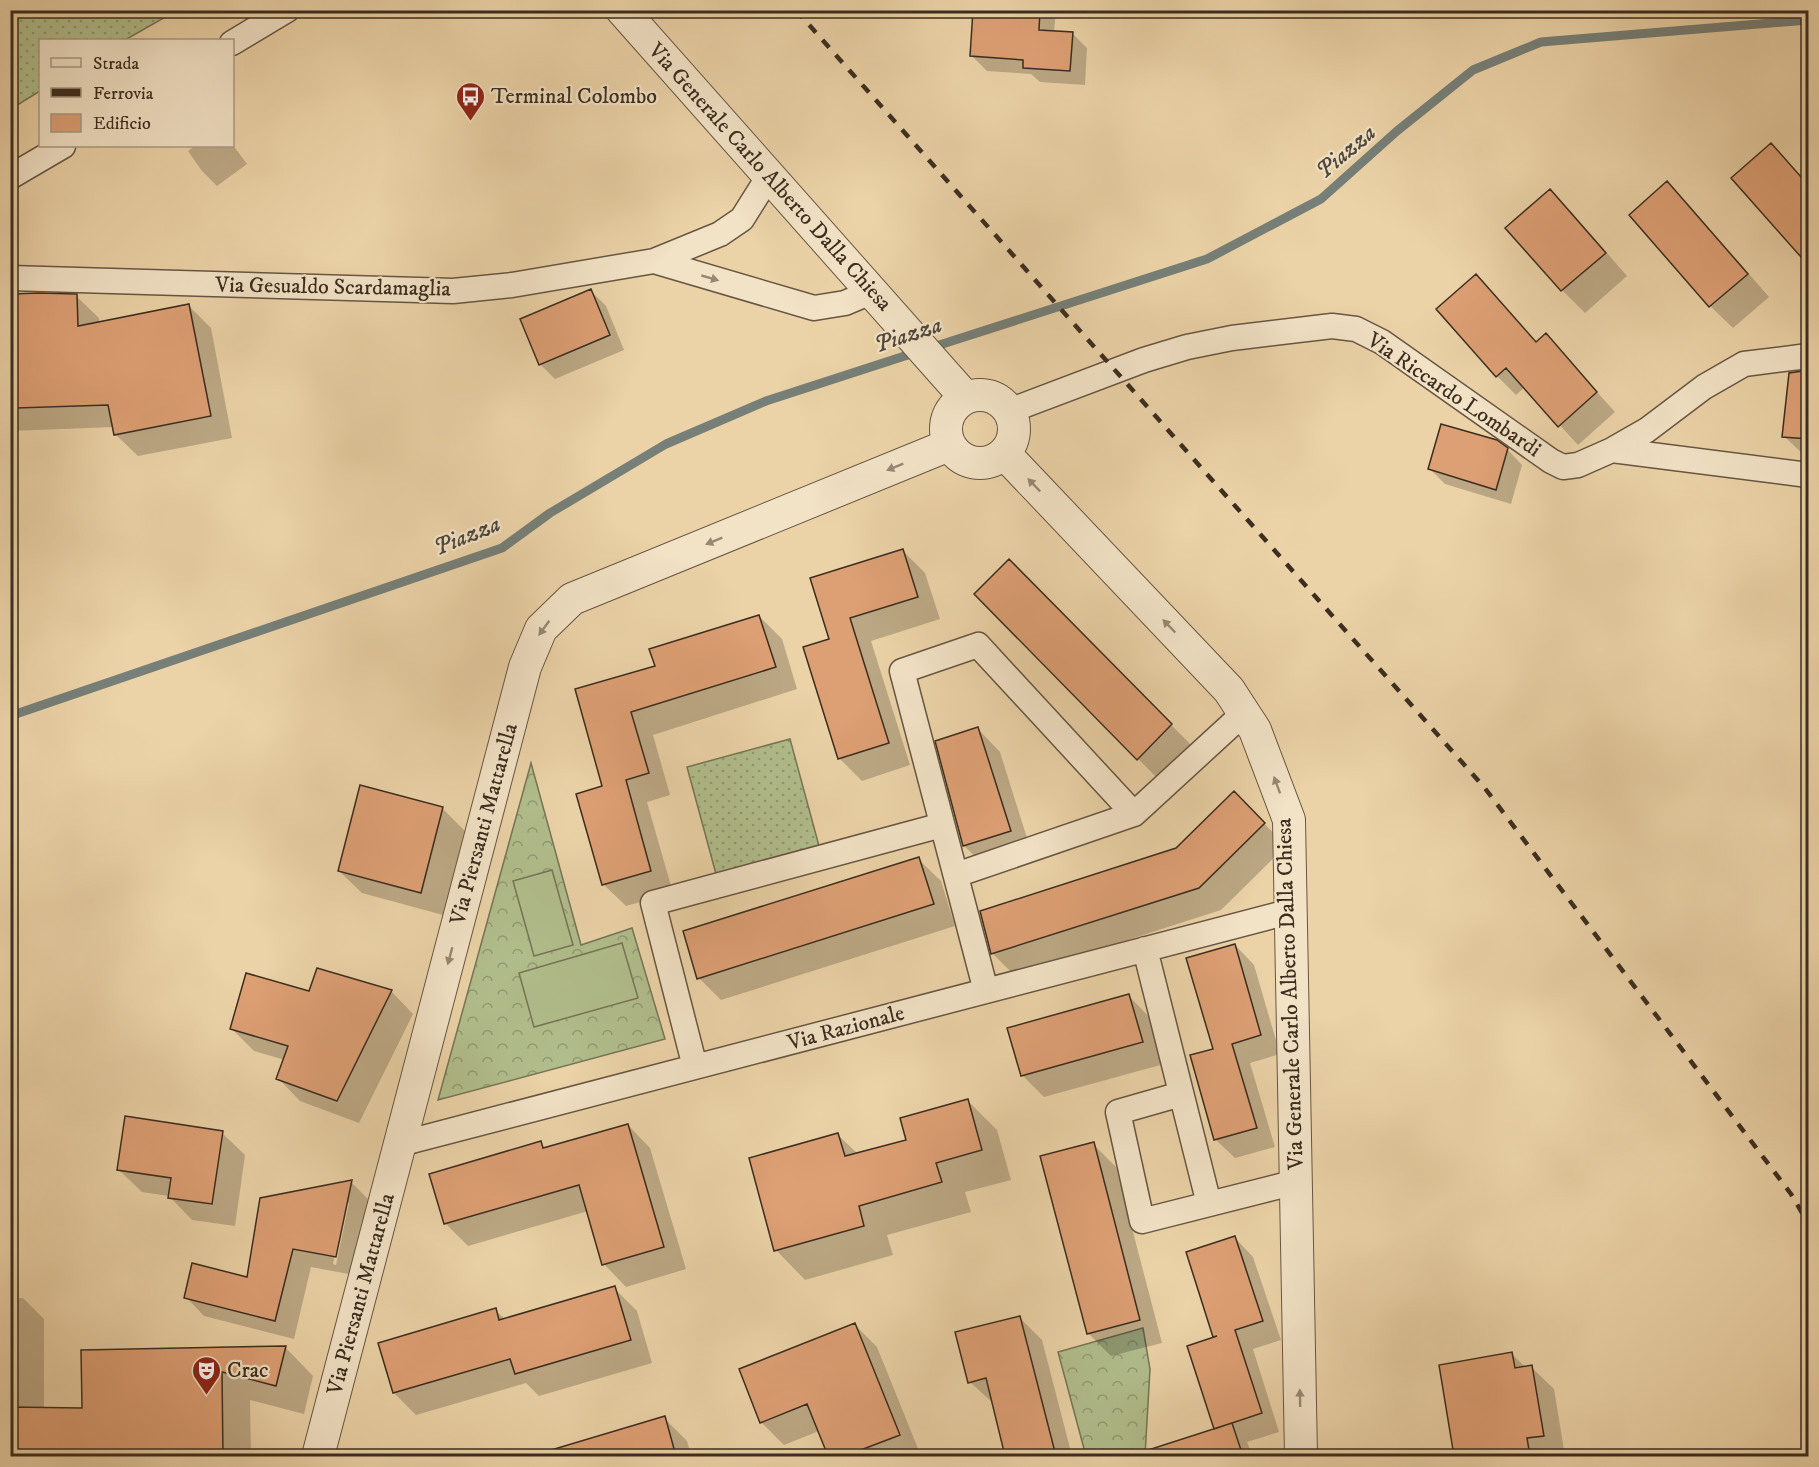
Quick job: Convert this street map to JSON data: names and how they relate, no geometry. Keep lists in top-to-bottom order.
{
  "streets": {
    "street": [
      "Via Generale Carlo Alberto Dalla Chiesa",
      "Via Gesualdo Scardamaglia",
      "Via Riccardo Lombardi",
      "Via Piersanti Mattarella",
      "Via Razionale"
    ]
  },
  "crossings": [
    ["Via Generale Carlo Alberto Dalla Chiesa", "Via Gesualdo Scardamaglia"],
    ["Via Generale Carlo Alberto Dalla Chiesa", "Via Riccardo Lombardi"],
    ["Via Generale Carlo Alberto Dalla Chiesa", "Via Piersanti Mattarella"],
    ["Via Generale Carlo Alberto Dalla Chiesa", "Via Razionale"],
    ["Via Riccardo Lombardi", "Via Piersanti Mattarella"],
    ["Via Piersanti Mattarella", "Via Razionale"]
  ],
  "one_way": ["Via Generale Carlo Alberto Dalla Chiesa", "Via Piersanti Mattarella"],
  "water": ["Piazza"],
  "places": {
    "bus stop": ["Terminal Colombo"],
    "theatre": ["Crac"]
  },
  "legend": ["Strada", "Ferrovia", "Edificio"]
}
